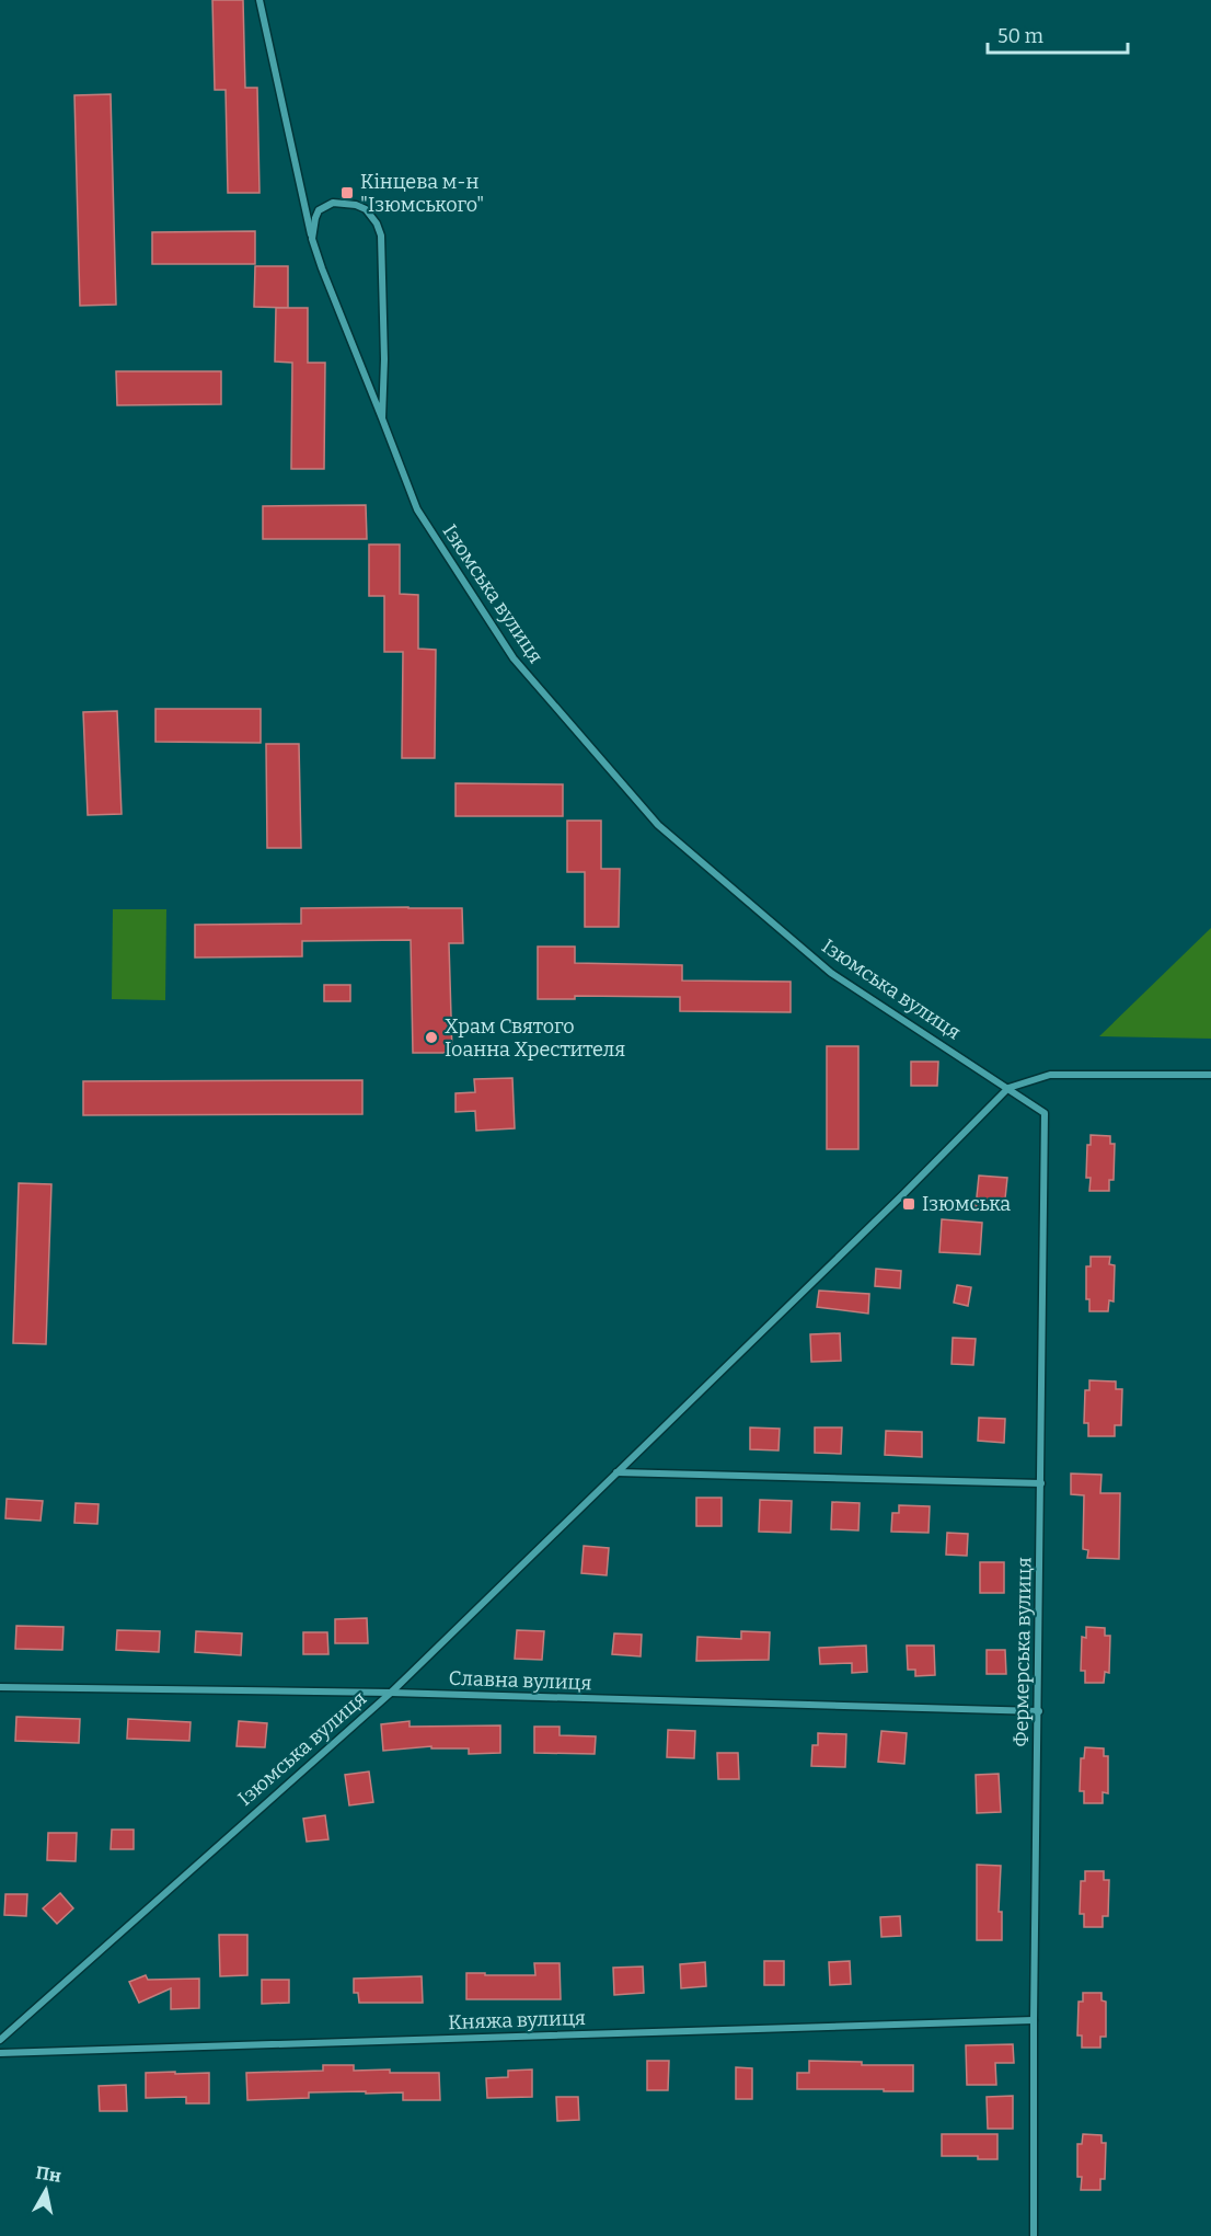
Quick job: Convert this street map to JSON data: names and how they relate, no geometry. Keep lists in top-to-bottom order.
{
  "streets": {
    "street": [
      "Ізюмська вулиця",
      "Фермерська вулиця",
      "Славна вулиця",
      "Княжа вулиця"
    ]
  },
  "crossings": [
    ["Ізюмська вулиця", "Фермерська вулиця"],
    ["Ізюмська вулиця", "Славна вулиця"],
    ["Фермерська вулиця", "Славна вулиця"],
    ["Фермерська вулиця", "Княжа вулиця"]
  ],
  "places": {
    "transit": ["Кінцева м-н \"Ізюмського\"", "Ізюмська"],
    "other": ["Храм Святого Іоанна Хрестителя"]
  },
  "scale_bar": "50 m",
  "north": "top"
}
